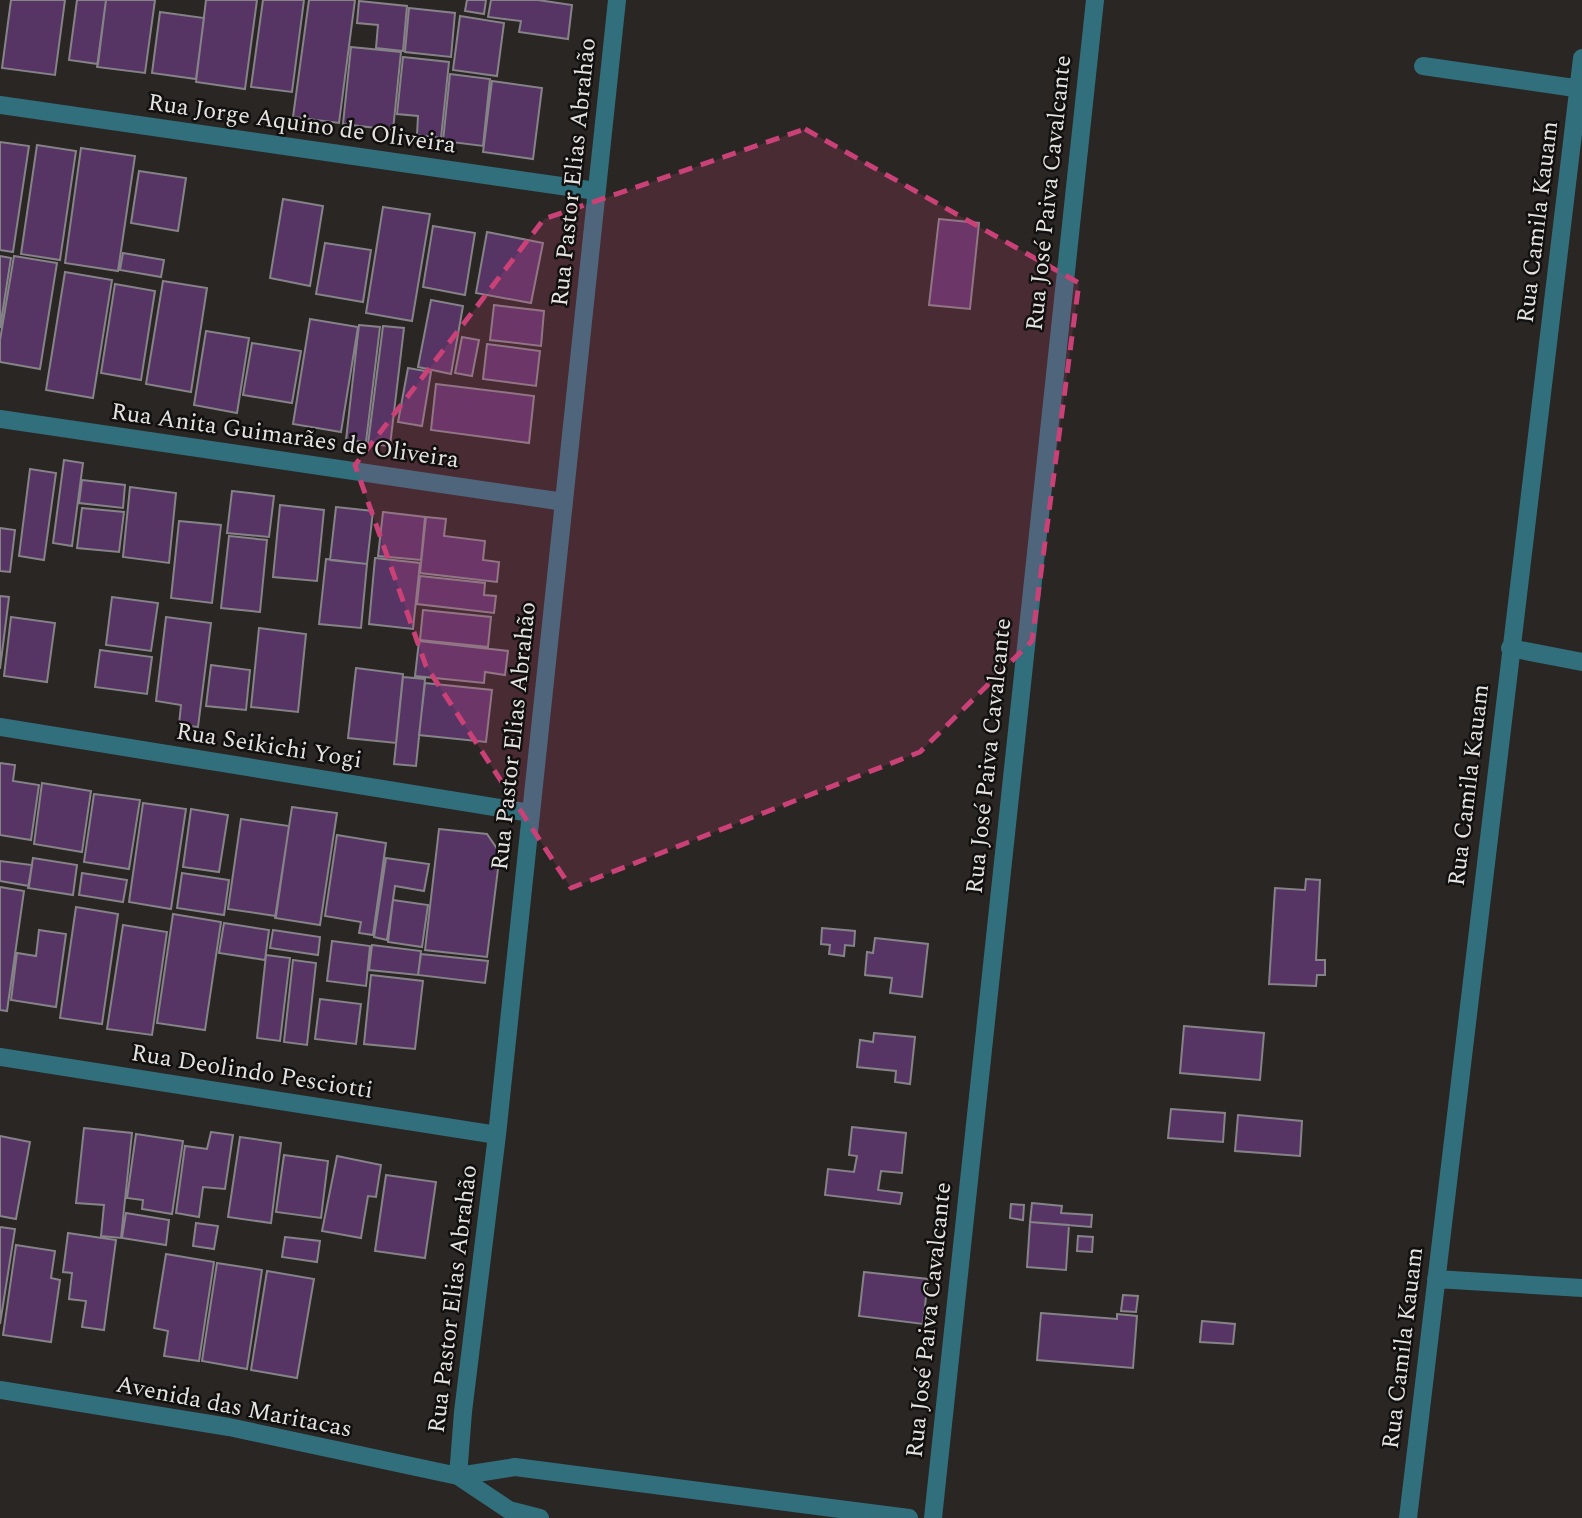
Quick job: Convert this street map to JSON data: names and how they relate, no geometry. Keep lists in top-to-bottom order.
{
  "streets": {
    "street": [
      "Rua Jorge Aquino de Oliveira",
      "Rua Pastor Elias Abrahão",
      "Rua José Paiva Cavalcante",
      "Rua Camila Kauam",
      "Rua Anita Guimarães de Oliveira",
      "Rua Seikichi Yogi",
      "Rua Deolindo Pesciotti",
      "Avenida das Maritacas"
    ]
  },
  "crossings": [
    ["Rua Jorge Aquino de Oliveira", "Rua Pastor Elias Abrahão"],
    ["Rua Pastor Elias Abrahão", "Rua Anita Guimarães de Oliveira"],
    ["Rua Pastor Elias Abrahão", "Rua Seikichi Yogi"],
    ["Rua Pastor Elias Abrahão", "Rua Deolindo Pesciotti"],
    ["Rua Pastor Elias Abrahão", "Avenida das Maritacas"]
  ]
}
